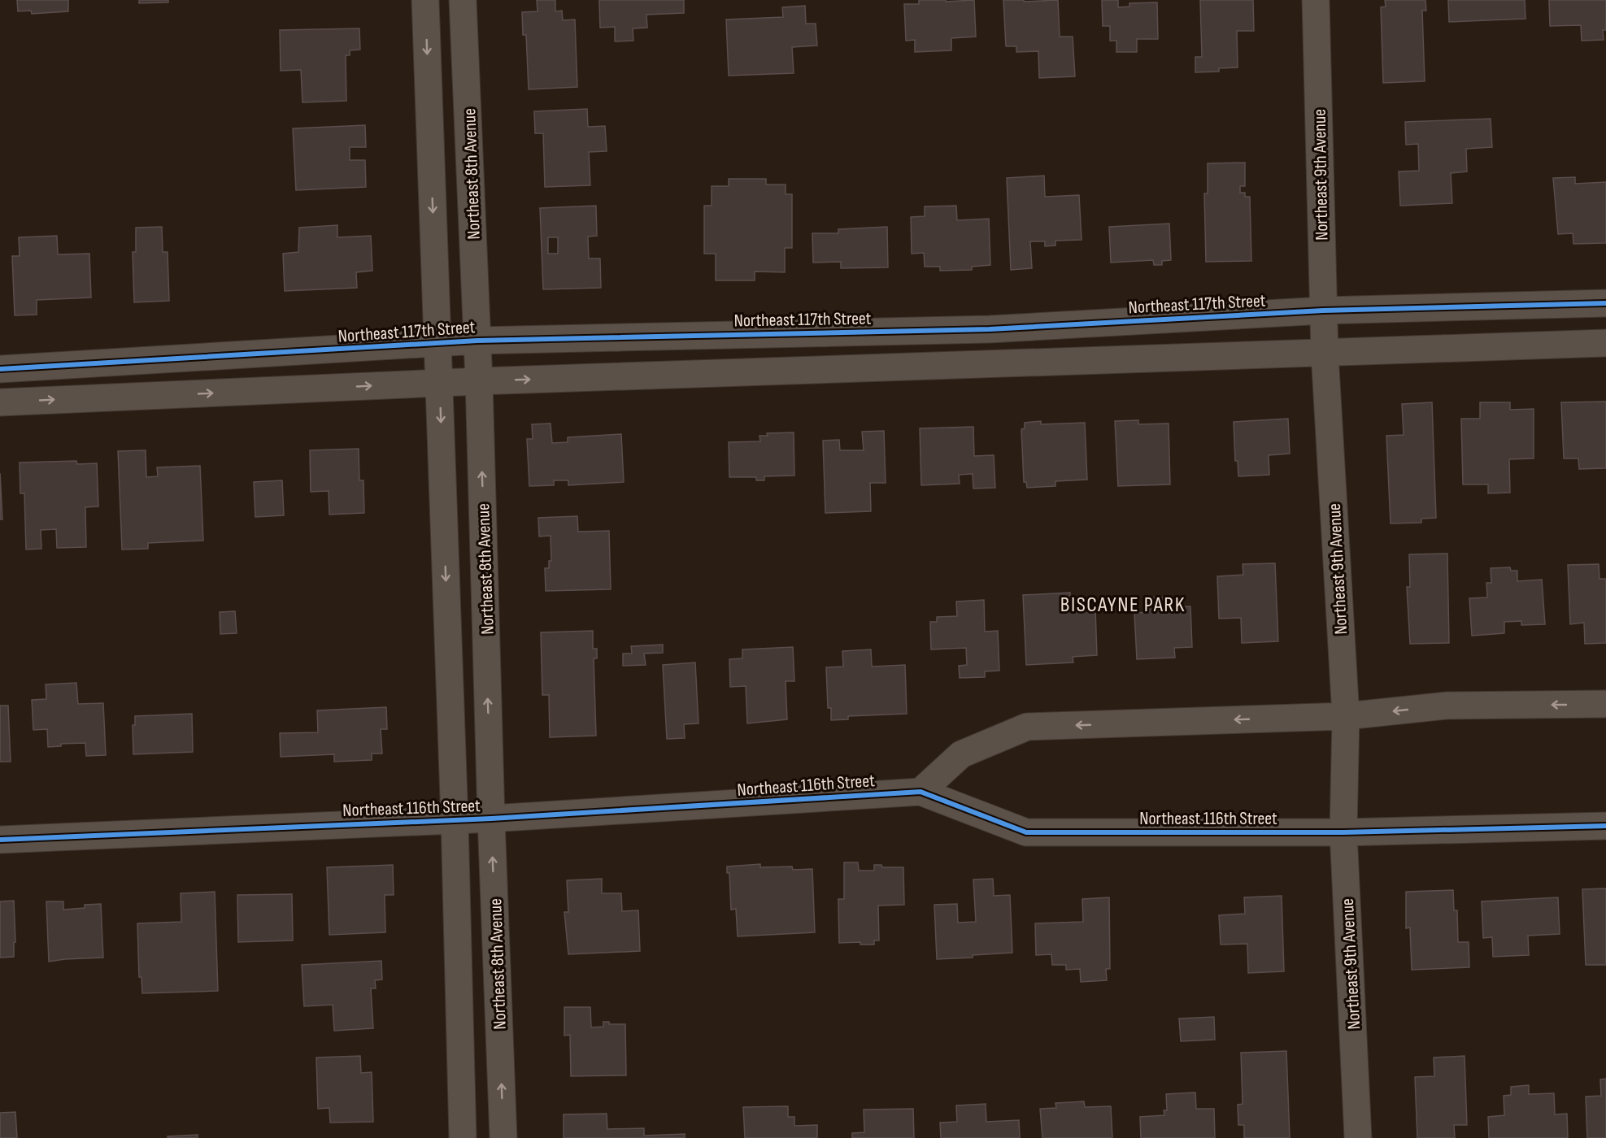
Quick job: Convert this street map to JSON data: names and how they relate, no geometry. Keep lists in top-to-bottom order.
{
  "streets": {
    "street": [
      "Northeast 8th Avenue",
      "Northeast 9th Avenue",
      "Northeast 117th Street",
      "Northeast 116th Street"
    ]
  },
  "crossings": [
    ["Northeast 8th Avenue", "Northeast 117th Street"],
    ["Northeast 8th Avenue", "Northeast 116th Street"],
    ["Northeast 9th Avenue", "Northeast 117th Street"],
    ["Northeast 9th Avenue", "Northeast 116th Street"]
  ],
  "districts": ["BISCAYNE PARK"]
}
